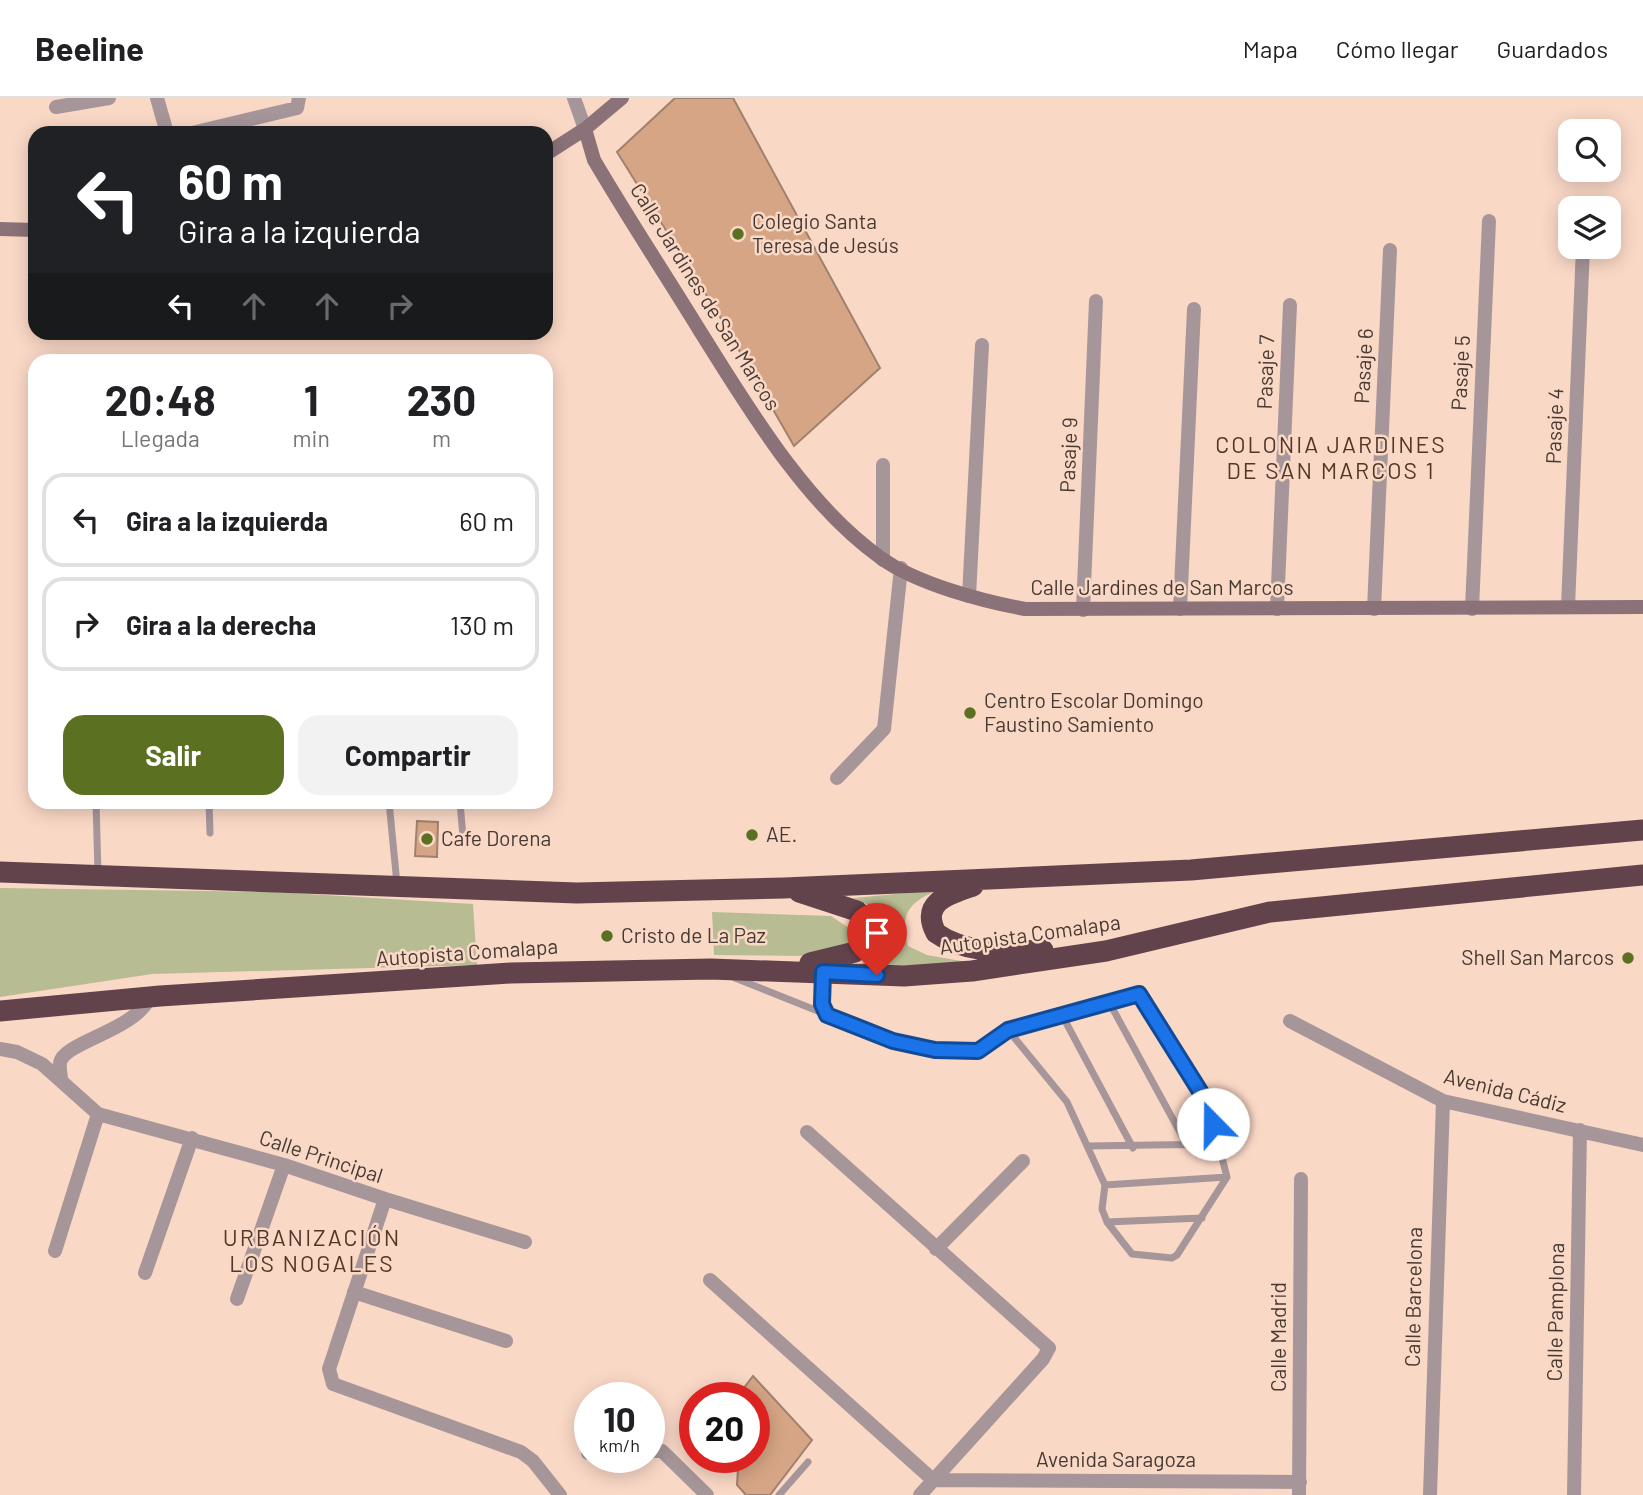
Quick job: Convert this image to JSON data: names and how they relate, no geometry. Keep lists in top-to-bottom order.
{
  "streets": {
    "highway": ["Autopista Comalapa"],
    "main road": ["Calle Jardines de San Marcos"],
    "street": [
      "Pasaje 6",
      "Pasaje 7",
      "Pasaje 5",
      "Pasaje 4",
      "Pasaje 9",
      "Avenida Cádiz",
      "Calle Principal",
      "Calle Barcelona",
      "Calle Pamplona",
      "Calle Madrid",
      "Avenida Saragoza"
    ]
  },
  "crossings": [
    ["Calle Jardines de San Marcos", "Pasaje 6"],
    ["Calle Jardines de San Marcos", "Pasaje 7"],
    ["Calle Jardines de San Marcos", "Pasaje 5"],
    ["Calle Jardines de San Marcos", "Pasaje 4"],
    ["Calle Jardines de San Marcos", "Pasaje 9"],
    ["Avenida Cádiz", "Calle Barcelona"],
    ["Avenida Cádiz", "Calle Pamplona"],
    ["Calle Madrid", "Avenida Saragoza"]
  ],
  "districts": ["COLONIA JARDINES DE SAN MARCOS 1", "URBANIZACIÓN LOS NOGALES"],
  "places": [
    "Colegio Santa Teresa de Jesús",
    "Centro Escolar Domingo Faustino Samiento",
    "AE.",
    "Cafe Dorena",
    "Cristo de La Paz",
    "Shell San Marcos"
  ],
  "page": {
    "header": "Beeline",
    "nav": ["Mapa", "Cómo llegar", "Guardados"],
    "turn": ["60 m", "Gira a la izquierda"],
    "eta": [
      "20:48",
      "Llegada",
      "1",
      "min",
      "230",
      "m"
    ],
    "list": [
      {
        "name": "Gira a la izquierda",
        "value": "60 m"
      },
      {
        "name": "Gira a la derecha",
        "value": "130 m"
      }
    ],
    "buttons": ["Salir", "Compartir"],
    "speed": "10 km/h",
    "limit": "20"
  }
}
